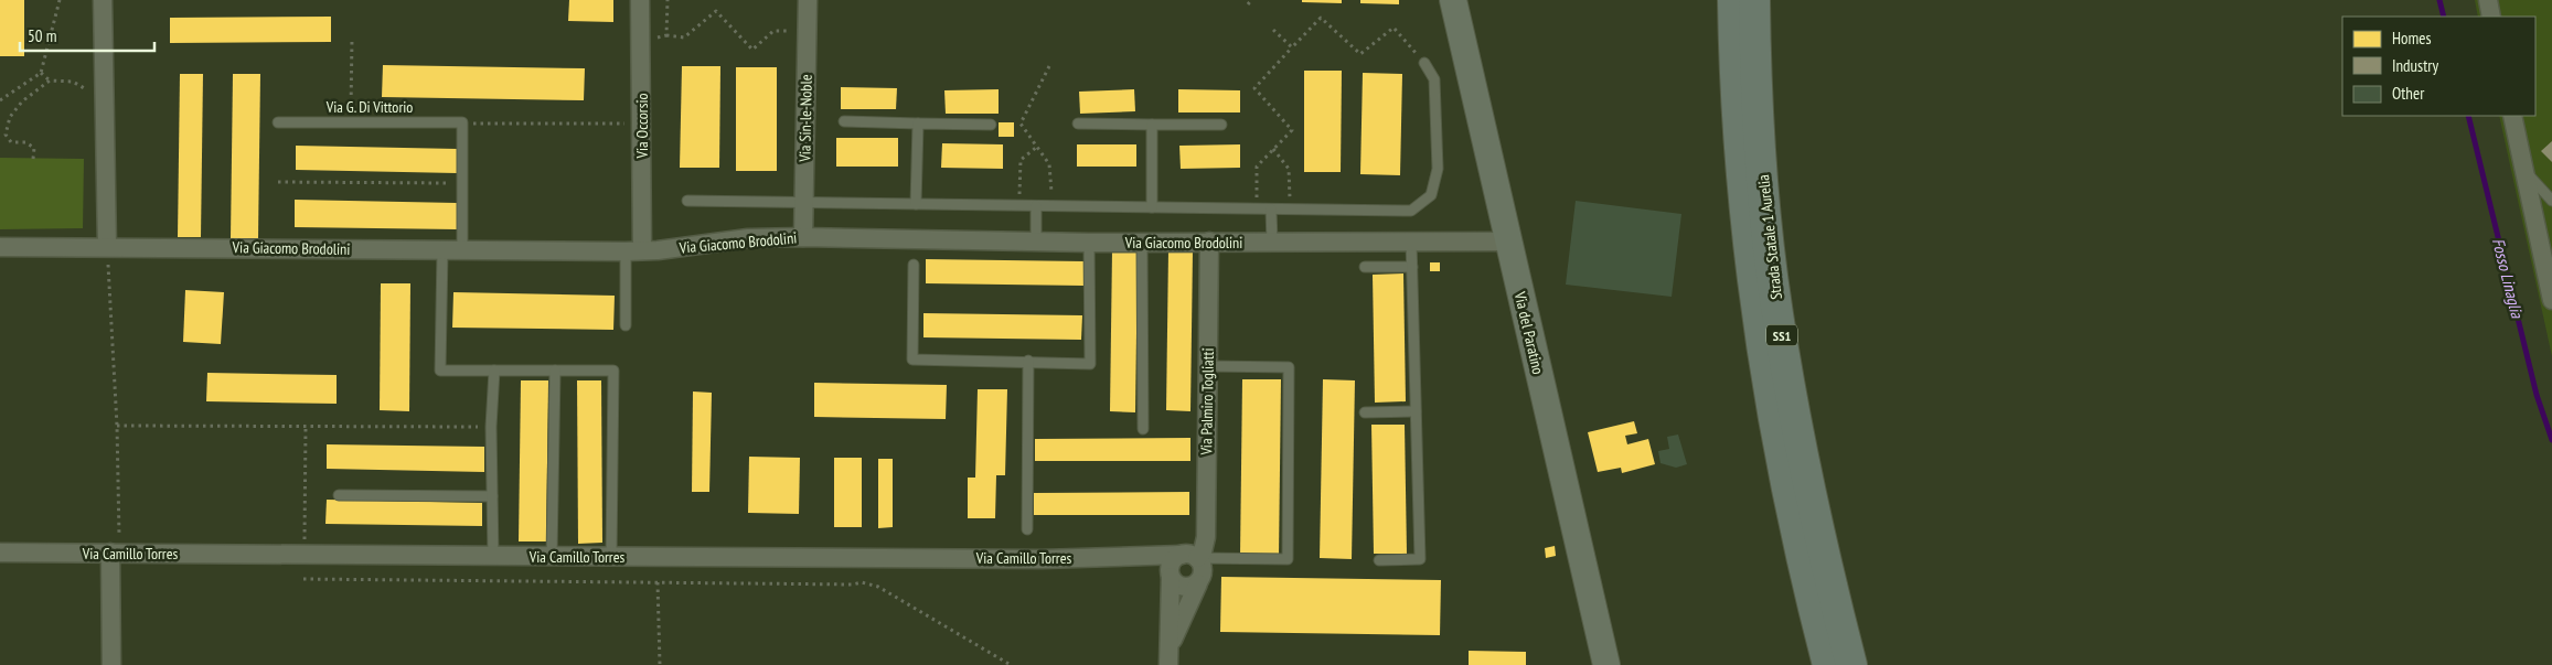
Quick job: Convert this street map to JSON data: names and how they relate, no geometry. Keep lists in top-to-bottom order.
{
  "streets": {
    "highway": ["Strada Statale 1 Aurelia", "SS1"],
    "main road": ["Via del Paratino"],
    "street": [
      "Via Sin-le-Noble",
      "Via Occorsio",
      "Via Giacomo Brodolini",
      "Via Palmiro Togliatti",
      "Via Camillo Torres"
    ],
    "lane": ["Via G. Di Vittorio"]
  },
  "crossings": [
    ["Via Sin-le-Noble", "Via Giacomo Brodolini"],
    ["Via Occorsio", "Via Giacomo Brodolini"],
    ["Via Giacomo Brodolini", "Via del Paratino"],
    ["Via Giacomo Brodolini", "Via Palmiro Togliatti"],
    ["Via Palmiro Togliatti", "Via Camillo Torres"]
  ],
  "water": ["Fosso Linaglia"],
  "legend": ["Homes", "Industry", "Other"],
  "scale_bar": "50 m"
}
